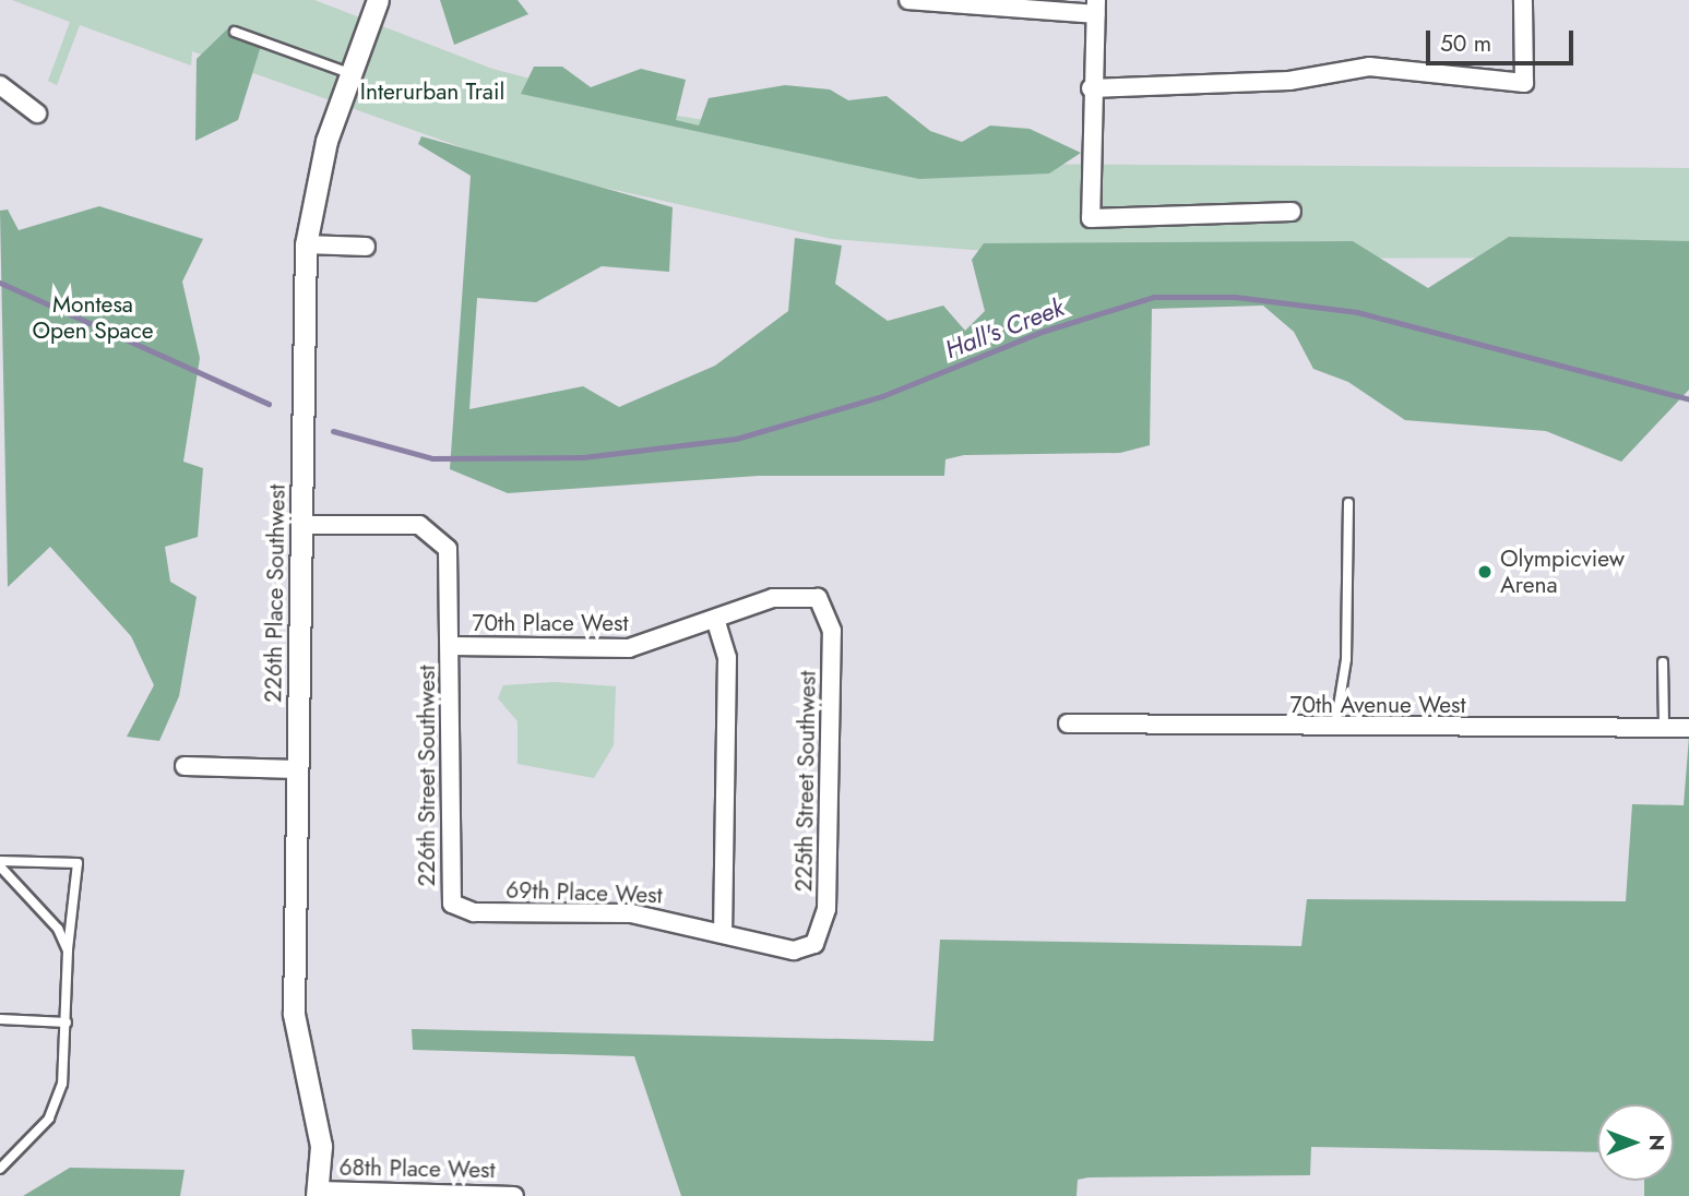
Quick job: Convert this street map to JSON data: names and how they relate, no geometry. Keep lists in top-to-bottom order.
{
  "streets": {
    "street": [
      "226th Place Southwest",
      "70th Place West",
      "70th Avenue West",
      "226th Street Southwest",
      "225th Street Southwest",
      "69th Place West",
      "68th Place West"
    ]
  },
  "crossings": [
    ["226th Place Southwest", "70th Place West"],
    ["226th Place Southwest", "68th Place West"],
    ["70th Place West", "226th Street Southwest"],
    ["70th Place West", "225th Street Southwest"],
    ["226th Street Southwest", "69th Place West"],
    ["225th Street Southwest", "69th Place West"]
  ],
  "water": ["Hall's Creek"],
  "parks": ["Interurban Trail", "Montesa Open Space"],
  "places": ["Olympicview Arena"],
  "scale_bar": "50 m",
  "north": "right"
}
